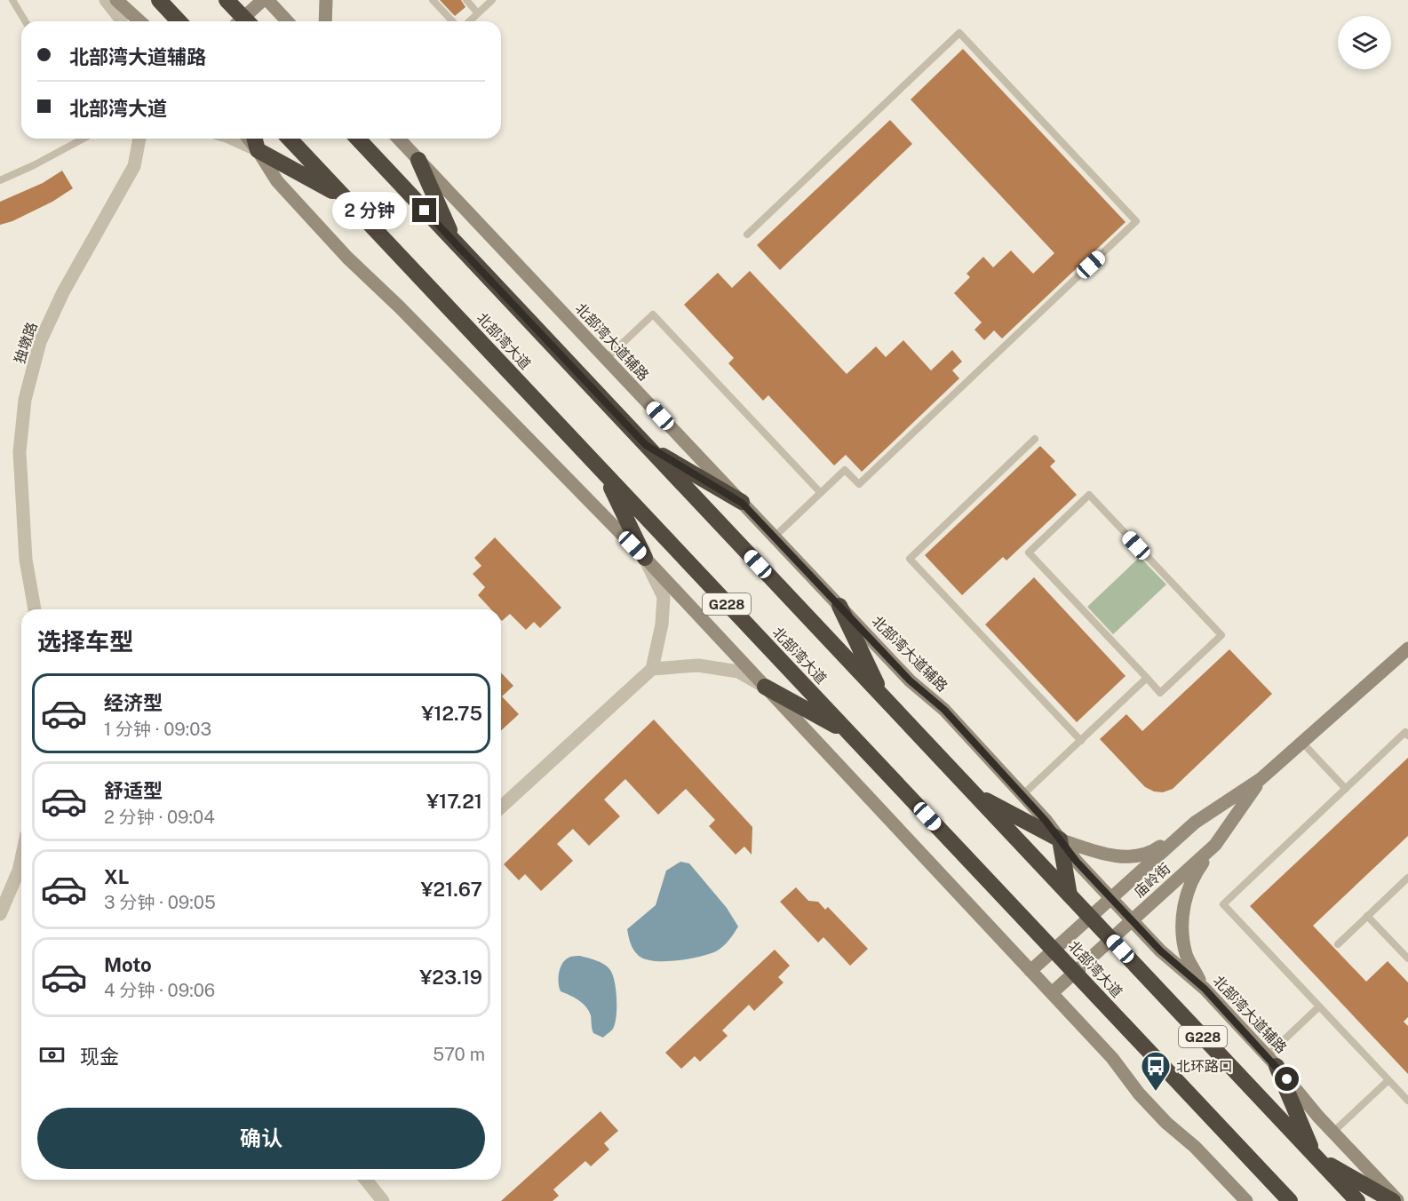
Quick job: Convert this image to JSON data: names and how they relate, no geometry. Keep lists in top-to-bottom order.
{
  "streets": {
    "highway": ["北部湾大道", "G228"],
    "main road": ["北部湾大道辅路", "庙岭街"],
    "street": ["独墩路"]
  },
  "crossings": [
    ["北部湾大道", "庙岭街"],
    ["北部湾大道辅路", "庙岭街"],
    ["G228", "庙岭街"]
  ],
  "places": {
    "bus stop": ["北环路口"]
  },
  "page": {
    "banner": ["北部湾大道辅路", "北部湾大道"],
    "bubble": "2 分钟",
    "heading": "选择车型",
    "list": [
      {
        "name": "经济型",
        "note": "1 分钟 · 09:03",
        "value": "¥12.75"
      },
      {
        "name": "舒适型",
        "note": "2 分钟 · 09:04",
        "value": "¥17.21"
      },
      {
        "name": "XL",
        "note": "3 分钟 · 09:05",
        "value": "¥21.67"
      },
      {
        "name": "Moto",
        "note": "4 分钟 · 09:06",
        "value": "¥23.19"
      }
    ],
    "pay": ["现金", "570 m"],
    "buttons": "确认"
  }
}
